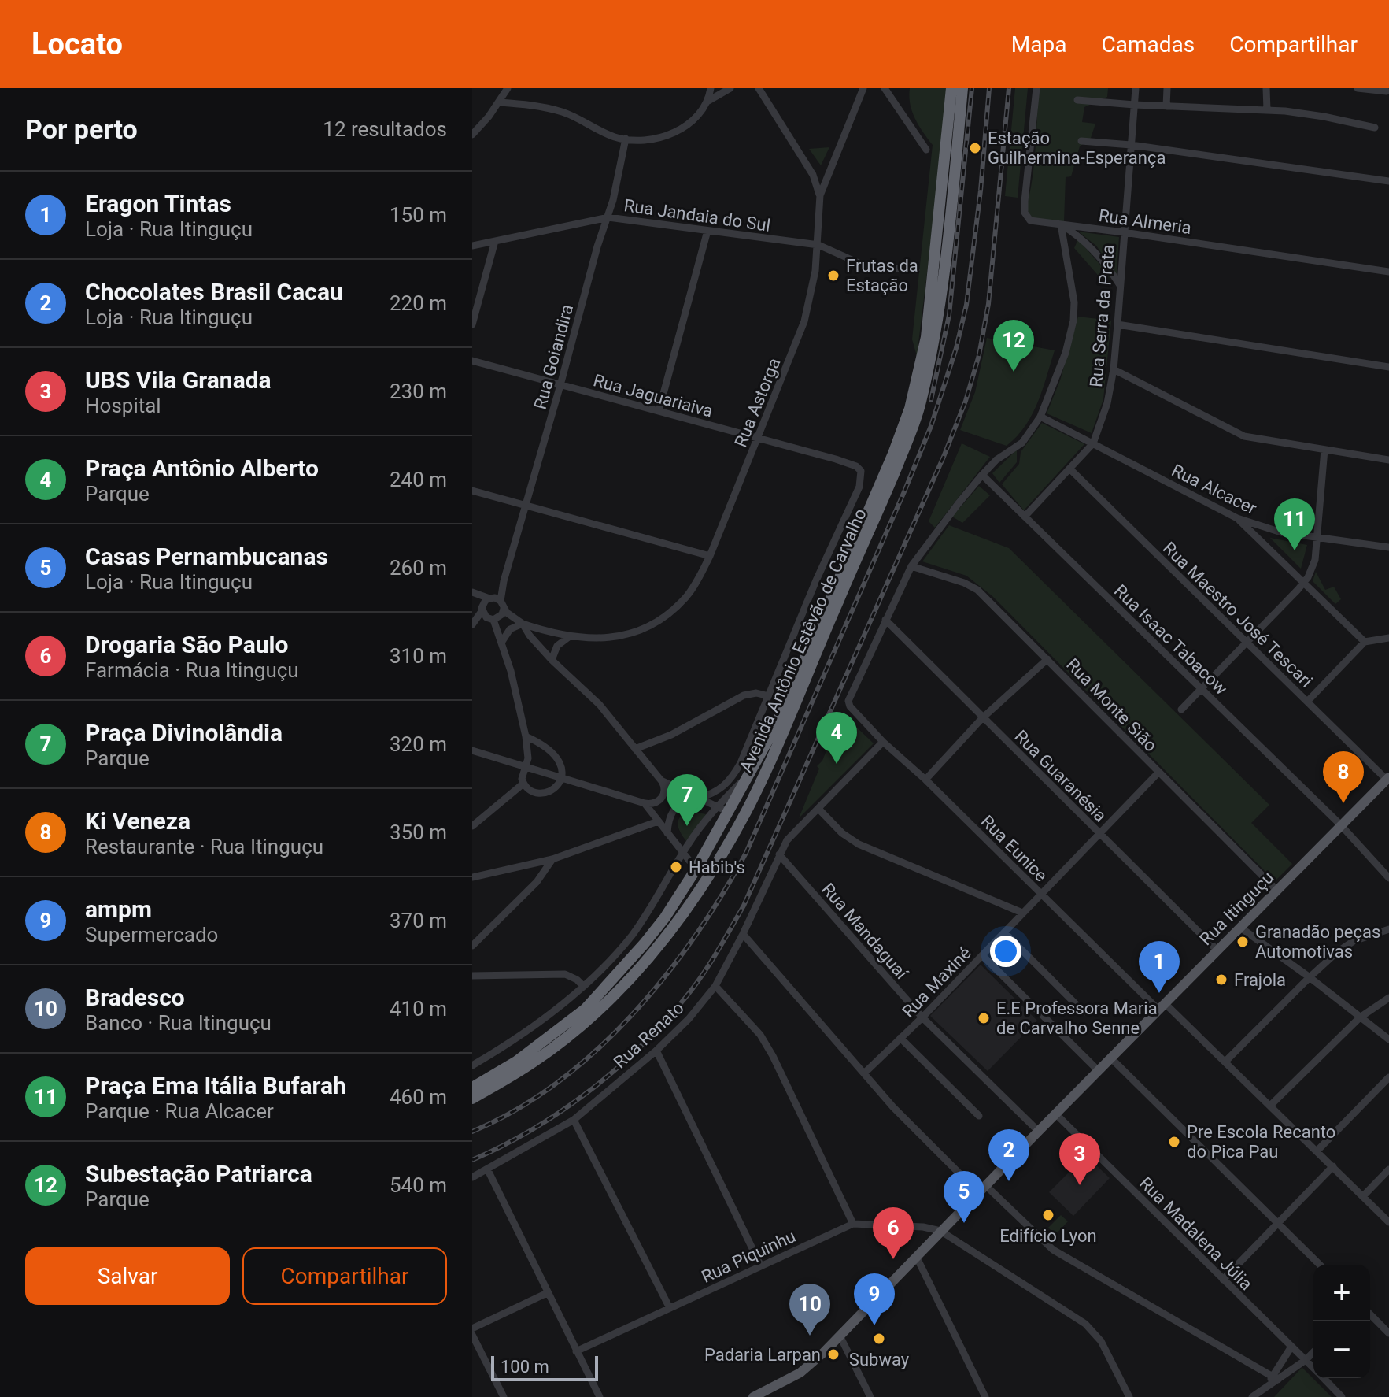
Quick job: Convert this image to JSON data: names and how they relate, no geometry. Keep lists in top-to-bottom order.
{
  "streets": {
    "highway": ["Avenida Antônio Estêvão de Carvalho"],
    "main road": ["Rua Itinguçu"],
    "street": [
      "Rua Jandaia do Sul",
      "Rua Almeria",
      "Rua Serra da Prata",
      "Rua Goiandira",
      "Rua Jaguariaiva",
      "Rua Astorga",
      "Rua Alcacer",
      "Rua Maestro José Tescari",
      "Rua Isaac Tabacow",
      "Rua Monte Sião",
      "Rua Guaranésia",
      "Rua Eunice",
      "Rua Mandaguaí",
      "Rua Maxiné",
      "Rua Renato",
      "Rua Madalena Júlia",
      "Rua Piquinhu"
    ]
  },
  "crossings": [
    ["Rua Jandaia do Sul", "Rua Goiandira"],
    ["Rua Jandaia do Sul", "Rua Astorga"],
    ["Rua Almeria", "Rua Serra da Prata"],
    ["Rua Serra da Prata", "Rua Alcacer"],
    ["Rua Serra da Prata", "Rua Maestro José Tescari"],
    ["Rua Serra da Prata", "Rua Isaac Tabacow"],
    ["Rua Goiandira", "Rua Jaguariaiva"],
    ["Rua Jaguariaiva", "Rua Astorga"],
    ["Rua Jaguariaiva", "Avenida Antônio Estêvão de Carvalho"],
    ["Rua Maestro José Tescari", "Rua Itinguçu"],
    ["Rua Isaac Tabacow", "Rua Itinguçu"],
    ["Rua Monte Sião", "Rua Itinguçu"],
    ["Rua Monte Sião", "Rua Maxiné"],
    ["Rua Guaranésia", "Rua Eunice"],
    ["Rua Guaranésia", "Rua Itinguçu"],
    ["Rua Guaranésia", "Rua Maxiné"],
    ["Rua Eunice", "Rua Itinguçu"],
    ["Rua Eunice", "Rua Maxiné"],
    ["Rua Eunice", "Rua Renato"],
    ["Rua Itinguçu", "Rua Mandaguaí"],
    ["Rua Itinguçu", "Rua Madalena Júlia"],
    ["Rua Itinguçu", "Rua Piquinhu"],
    ["Rua Mandaguaí", "Rua Maxiné"],
    ["Rua Mandaguaí", "Rua Renato"]
  ],
  "places": [
    "Estação Guilhermina-Esperança",
    "Frutas da Estação",
    "Habib's",
    "Granadão peças Automotivas",
    "Frajola",
    "E.E Professora Maria de Carvalho Senne",
    "Pre Escola Recanto do Pica Pau",
    "Edifício Lyon",
    "Subway",
    "Padaria Larpan"
  ],
  "scale_bar": "100 m",
  "page": {
    "header": "Locato",
    "nav": ["Mapa", "Camadas", "Compartilhar"],
    "heading": ["Por perto", "12 resultados"],
    "list": [
      {
        "mark": "1",
        "name": "Eragon Tintas",
        "note": "Loja · Rua Itinguçu",
        "value": "150 m"
      },
      {
        "mark": "2",
        "name": "Chocolates Brasil Cacau",
        "note": "Loja · Rua Itinguçu",
        "value": "220 m"
      },
      {
        "mark": "3",
        "name": "UBS Vila Granada",
        "note": "Hospital",
        "value": "230 m"
      },
      {
        "mark": "4",
        "name": "Praça Antônio Alberto",
        "note": "Parque",
        "value": "240 m"
      },
      {
        "mark": "5",
        "name": "Casas Pernambucanas",
        "note": "Loja · Rua Itinguçu",
        "value": "260 m"
      },
      {
        "mark": "6",
        "name": "Drogaria São Paulo",
        "note": "Farmácia · Rua Itinguçu",
        "value": "310 m"
      },
      {
        "mark": "7",
        "name": "Praça Divinolândia",
        "note": "Parque",
        "value": "320 m"
      },
      {
        "mark": "8",
        "name": "Ki Veneza",
        "note": "Restaurante · Rua Itinguçu",
        "value": "350 m"
      },
      {
        "mark": "9",
        "name": "ampm",
        "note": "Supermercado",
        "value": "370 m"
      },
      {
        "mark": "10",
        "name": "Bradesco",
        "note": "Banco · Rua Itinguçu",
        "value": "410 m"
      },
      {
        "mark": "11",
        "name": "Praça Ema Itália Bufarah",
        "note": "Parque · Rua Alcacer",
        "value": "460 m"
      },
      {
        "mark": "12",
        "name": "Subestação Patriarca",
        "note": "Parque",
        "value": "540 m"
      }
    ],
    "pins": [
      "12",
      "11",
      "4",
      "8",
      "7",
      "1",
      "2",
      "3",
      "5",
      "6",
      "9",
      "10"
    ],
    "buttons": ["Salvar", "Compartilhar"],
    "map_buttons": ["+", "−"],
    "scale": "100 m"
  }
}
